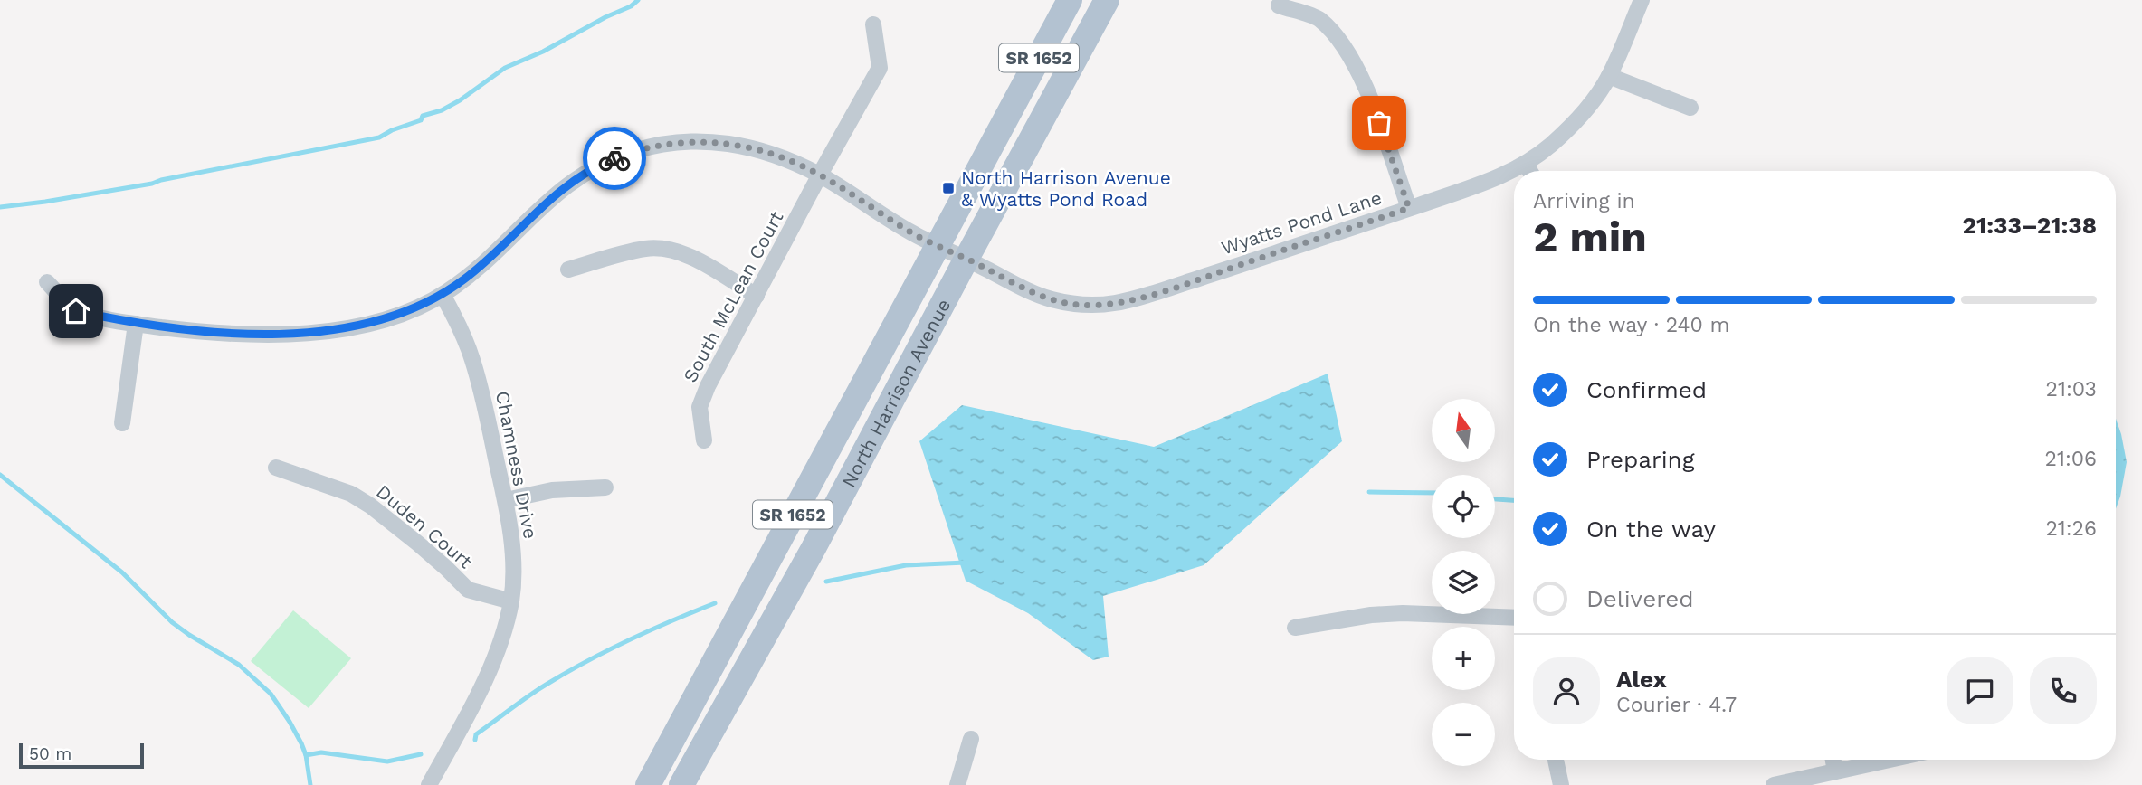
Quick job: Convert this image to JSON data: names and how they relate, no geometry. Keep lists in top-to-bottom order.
{
  "streets": {
    "main road": ["SR 1652", "North Harrison Avenue"],
    "street": [
      "Wyatts Pond Lane",
      "South McLean Court",
      "Chamness Drive",
      "Duden Court"
    ]
  },
  "crossings": [
    ["Wyatts Pond Lane", "South McLean Court"],
    ["Wyatts Pond Lane", "North Harrison Avenue"],
    ["Wyatts Pond Lane", "Chamness Drive"],
    ["Chamness Drive", "Duden Court"]
  ],
  "places": {
    "transit": ["North Harrison Avenue & Wyatts Pond Road"]
  },
  "scale_bar": "50 m",
  "north": "top",
  "page": {
    "heading": ["2 min", "Arriving in", "21:33–21:38"],
    "panel": ["Alex", "Courier · 4.7"],
    "bar": "On the way · 240 m",
    "list": [
      ["Confirmed", "21:03"],
      ["Preparing", "21:06"],
      ["On the way", "21:26"],
      "Delivered"
    ],
    "map_buttons": ["+", "−"],
    "scale": "50 m"
  }
}
